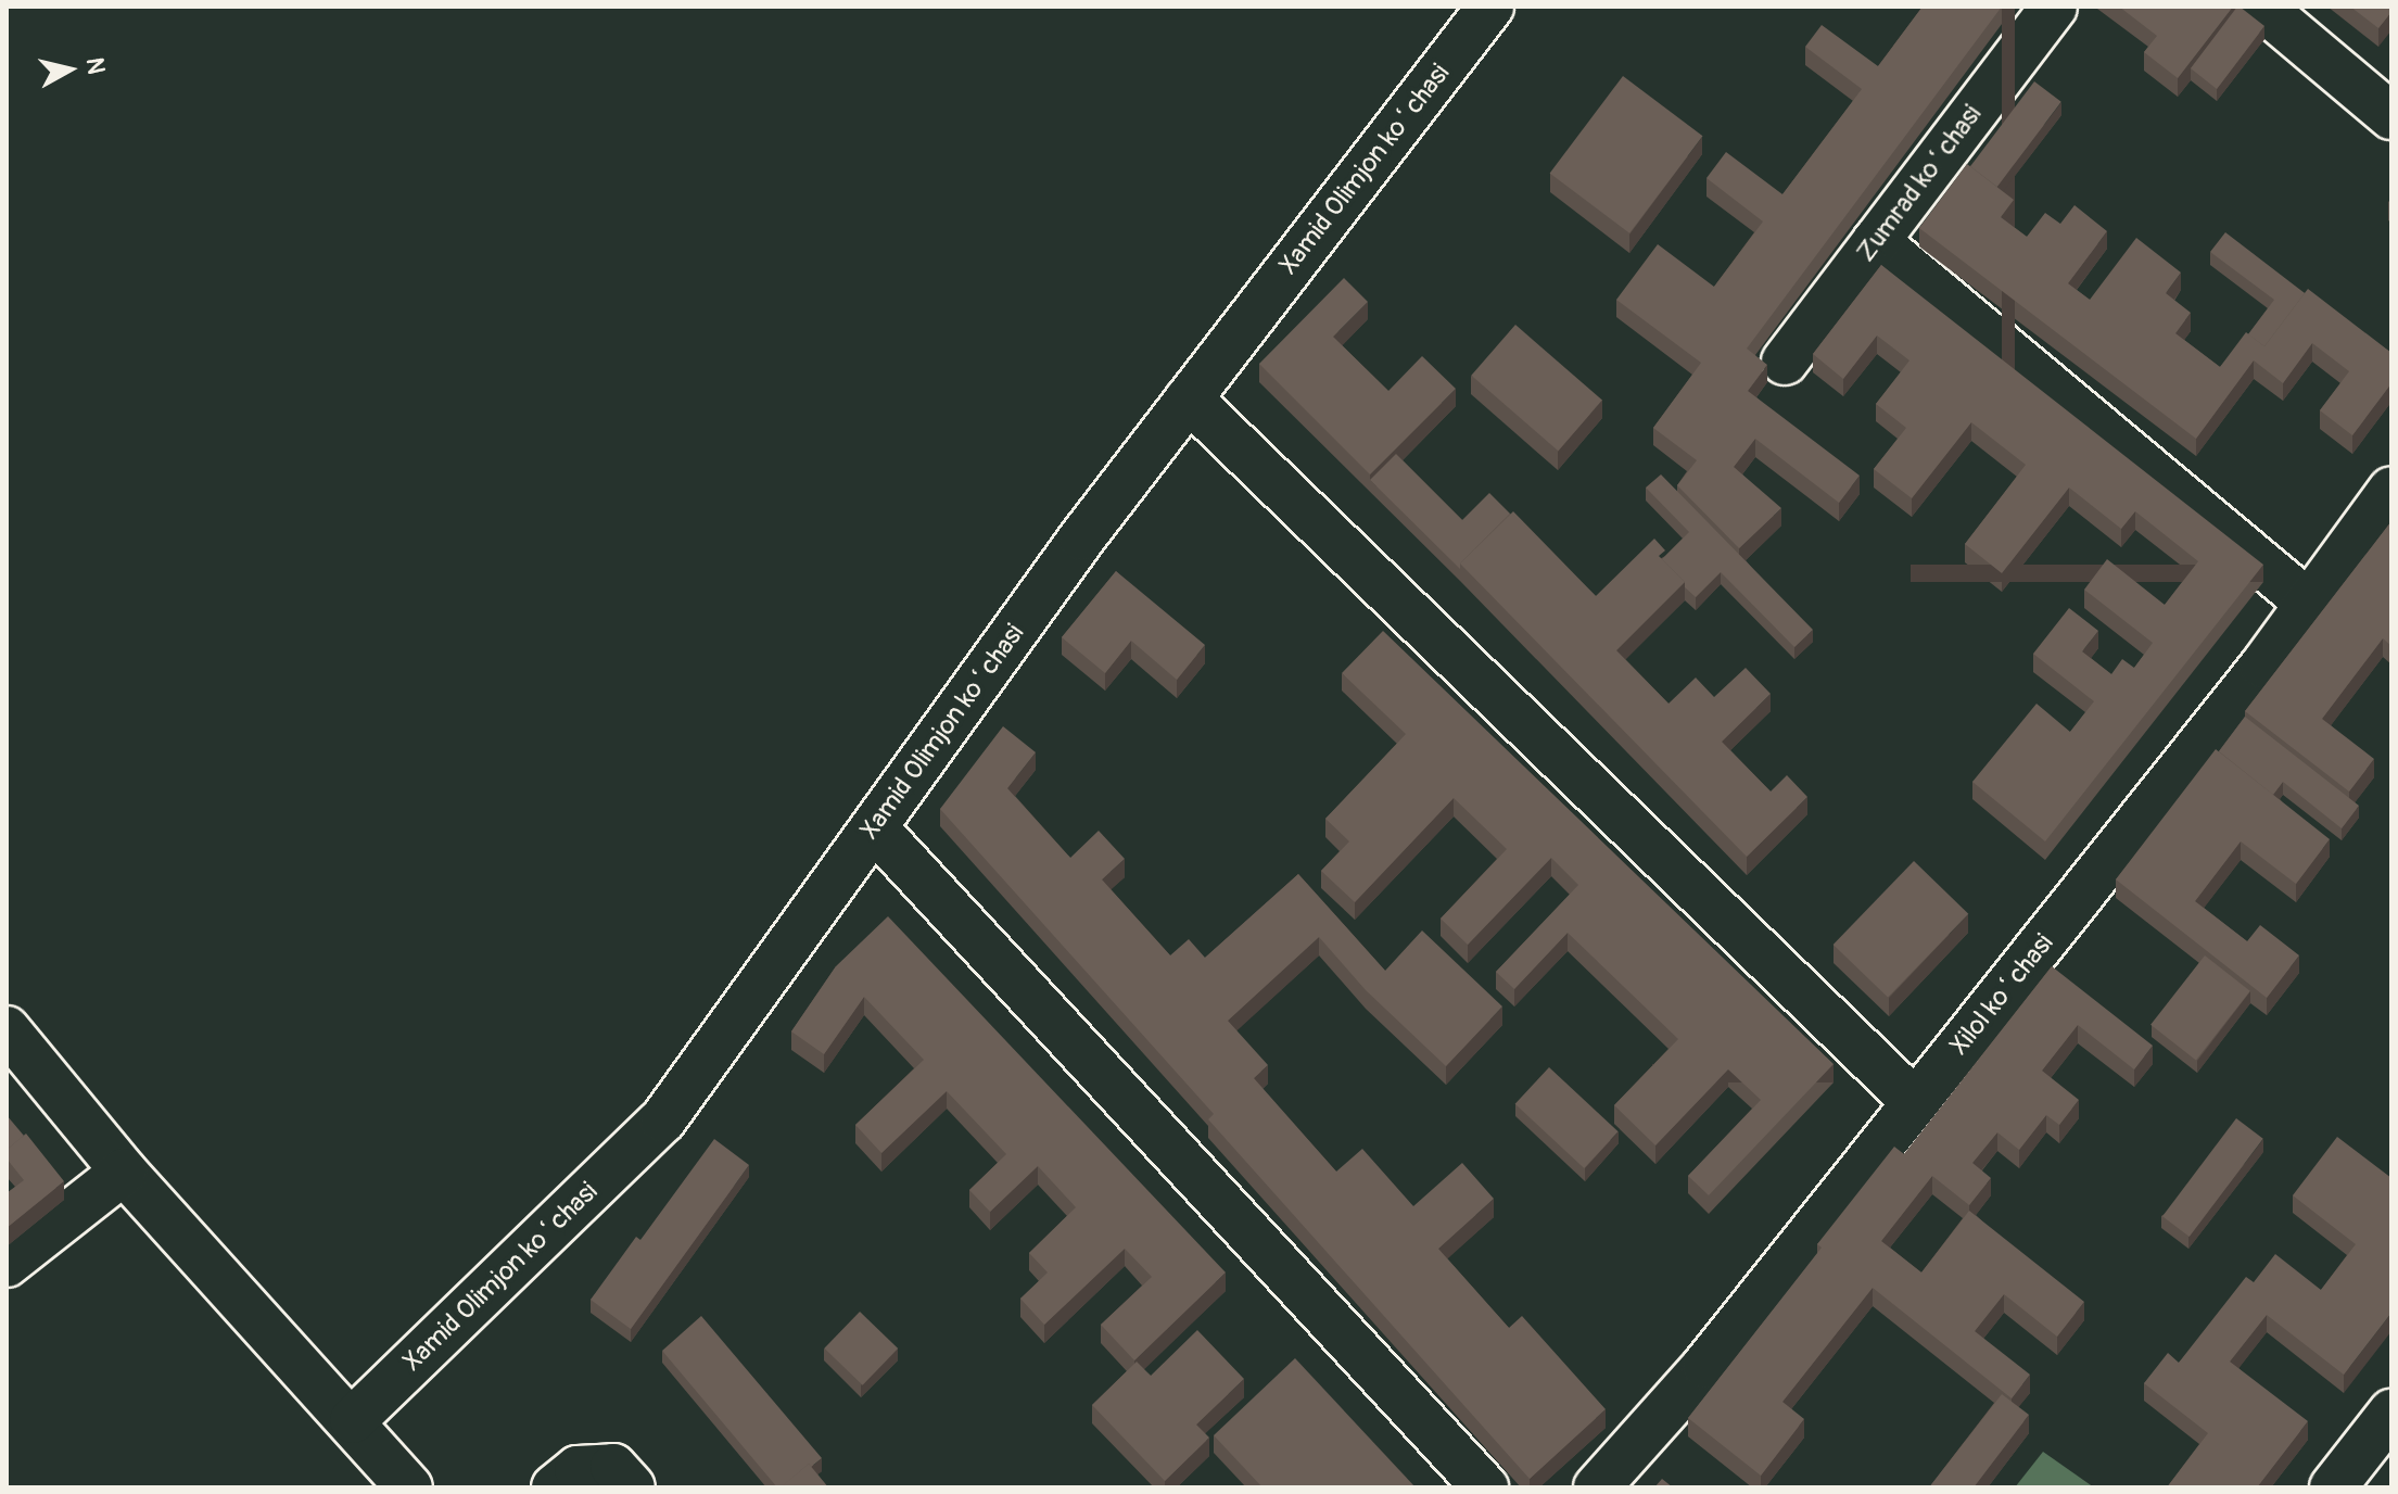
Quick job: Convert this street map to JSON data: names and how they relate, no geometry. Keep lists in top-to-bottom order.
{
  "streets": {
    "street": ["Xamid Olimjon koʻchasi", "Zumrad koʻchasi", "Xilol koʻchasi"]
  },
  "north": "right"
}
